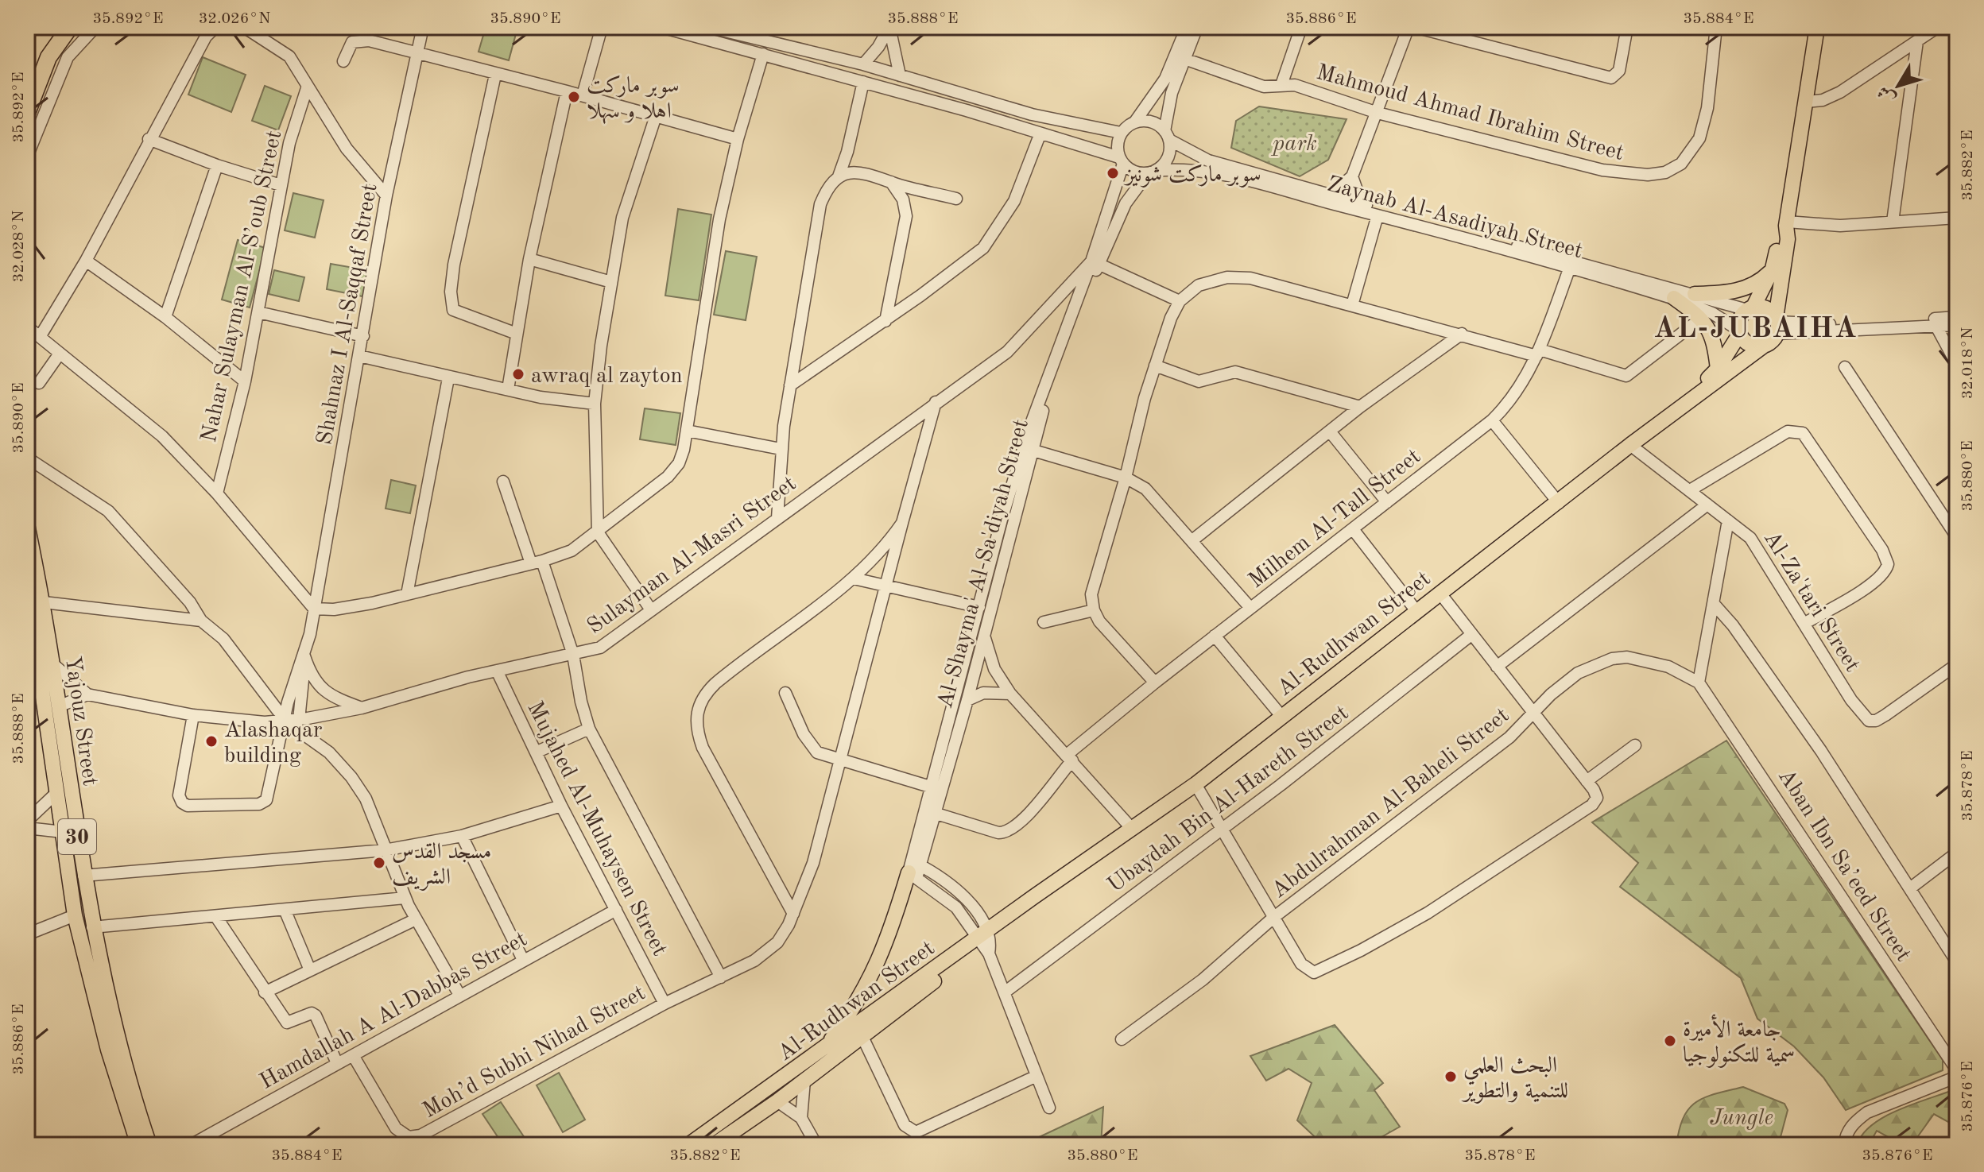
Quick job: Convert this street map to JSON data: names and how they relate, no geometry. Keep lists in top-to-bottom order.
{
  "streets": {
    "main road": ["Al-Rudhwan Street", "Yajouz Street", "30"],
    "street": [
      "Mahmoud Ahmad Ibrahim Street",
      "Zaynab Al-Asadiyah Street",
      "Nahar Sulayman Al-S’oub Street",
      "Shahnaz I Al-Saqqaf Street",
      "Milhem Al-Tall Street",
      "Sulayman Al-Masri Street",
      "Al-Shayma' Al-Sa'diyah Street",
      "Al-Za'tari Street",
      "Ubaydah Bin Al-Hareth Street",
      "Abdulrahman Al-Baheli Street",
      "Mujahed Al-Muhaysen Street",
      "Aban Ibn Sa’eed Street",
      "Hamdallah A Al-Dabbas Street",
      "Moh’d Subhi Nihad Street"
    ]
  },
  "crossings": [
    ["Zaynab Al-Asadiyah Street", "Milhem Al-Tall Street"],
    ["Zaynab Al-Asadiyah Street", "Al-Rudhwan Street"],
    ["Milhem Al-Tall Street", "Al-Shayma' Al-Sa'diyah Street"],
    ["Sulayman Al-Masri Street", "Al-Shayma' Al-Sa'diyah Street"],
    ["Sulayman Al-Masri Street", "Mujahed Al-Muhaysen Street"],
    ["Al-Za'tari Street", "Al-Rudhwan Street"],
    ["Abdulrahman Al-Baheli Street", "Aban Ibn Sa’eed Street"],
    ["Mujahed Al-Muhaysen Street", "Hamdallah A Al-Dabbas Street"],
    ["Mujahed Al-Muhaysen Street", "Moh’d Subhi Nihad Street"],
    ["Hamdallah A Al-Dabbas Street", "Moh’d Subhi Nihad Street"]
  ],
  "districts": ["AL-JUBAIHA"],
  "parks": ["park", "Jungle"],
  "places": [
    "سوبر ماركت اهلا و سهلا",
    "سوبر ماركت شونيز",
    "awraq al zayton",
    "Alashaqar building",
    "مسجد القدس الشريف",
    "جامعة الأميرة سمية للتكنولوجيا",
    "البحث العلمي للتنمية والتطوير"
  ],
  "north": "bottom left",
  "coordinates": [
    "35.892°E",
    "32.026°N",
    "35.890°E",
    "35.888°E",
    "35.886°E",
    "35.884°E",
    "35.882°E",
    "32.028°N",
    "32.018°N",
    "35.880°E",
    "35.878°E",
    "35.876°E"
  ]
}
